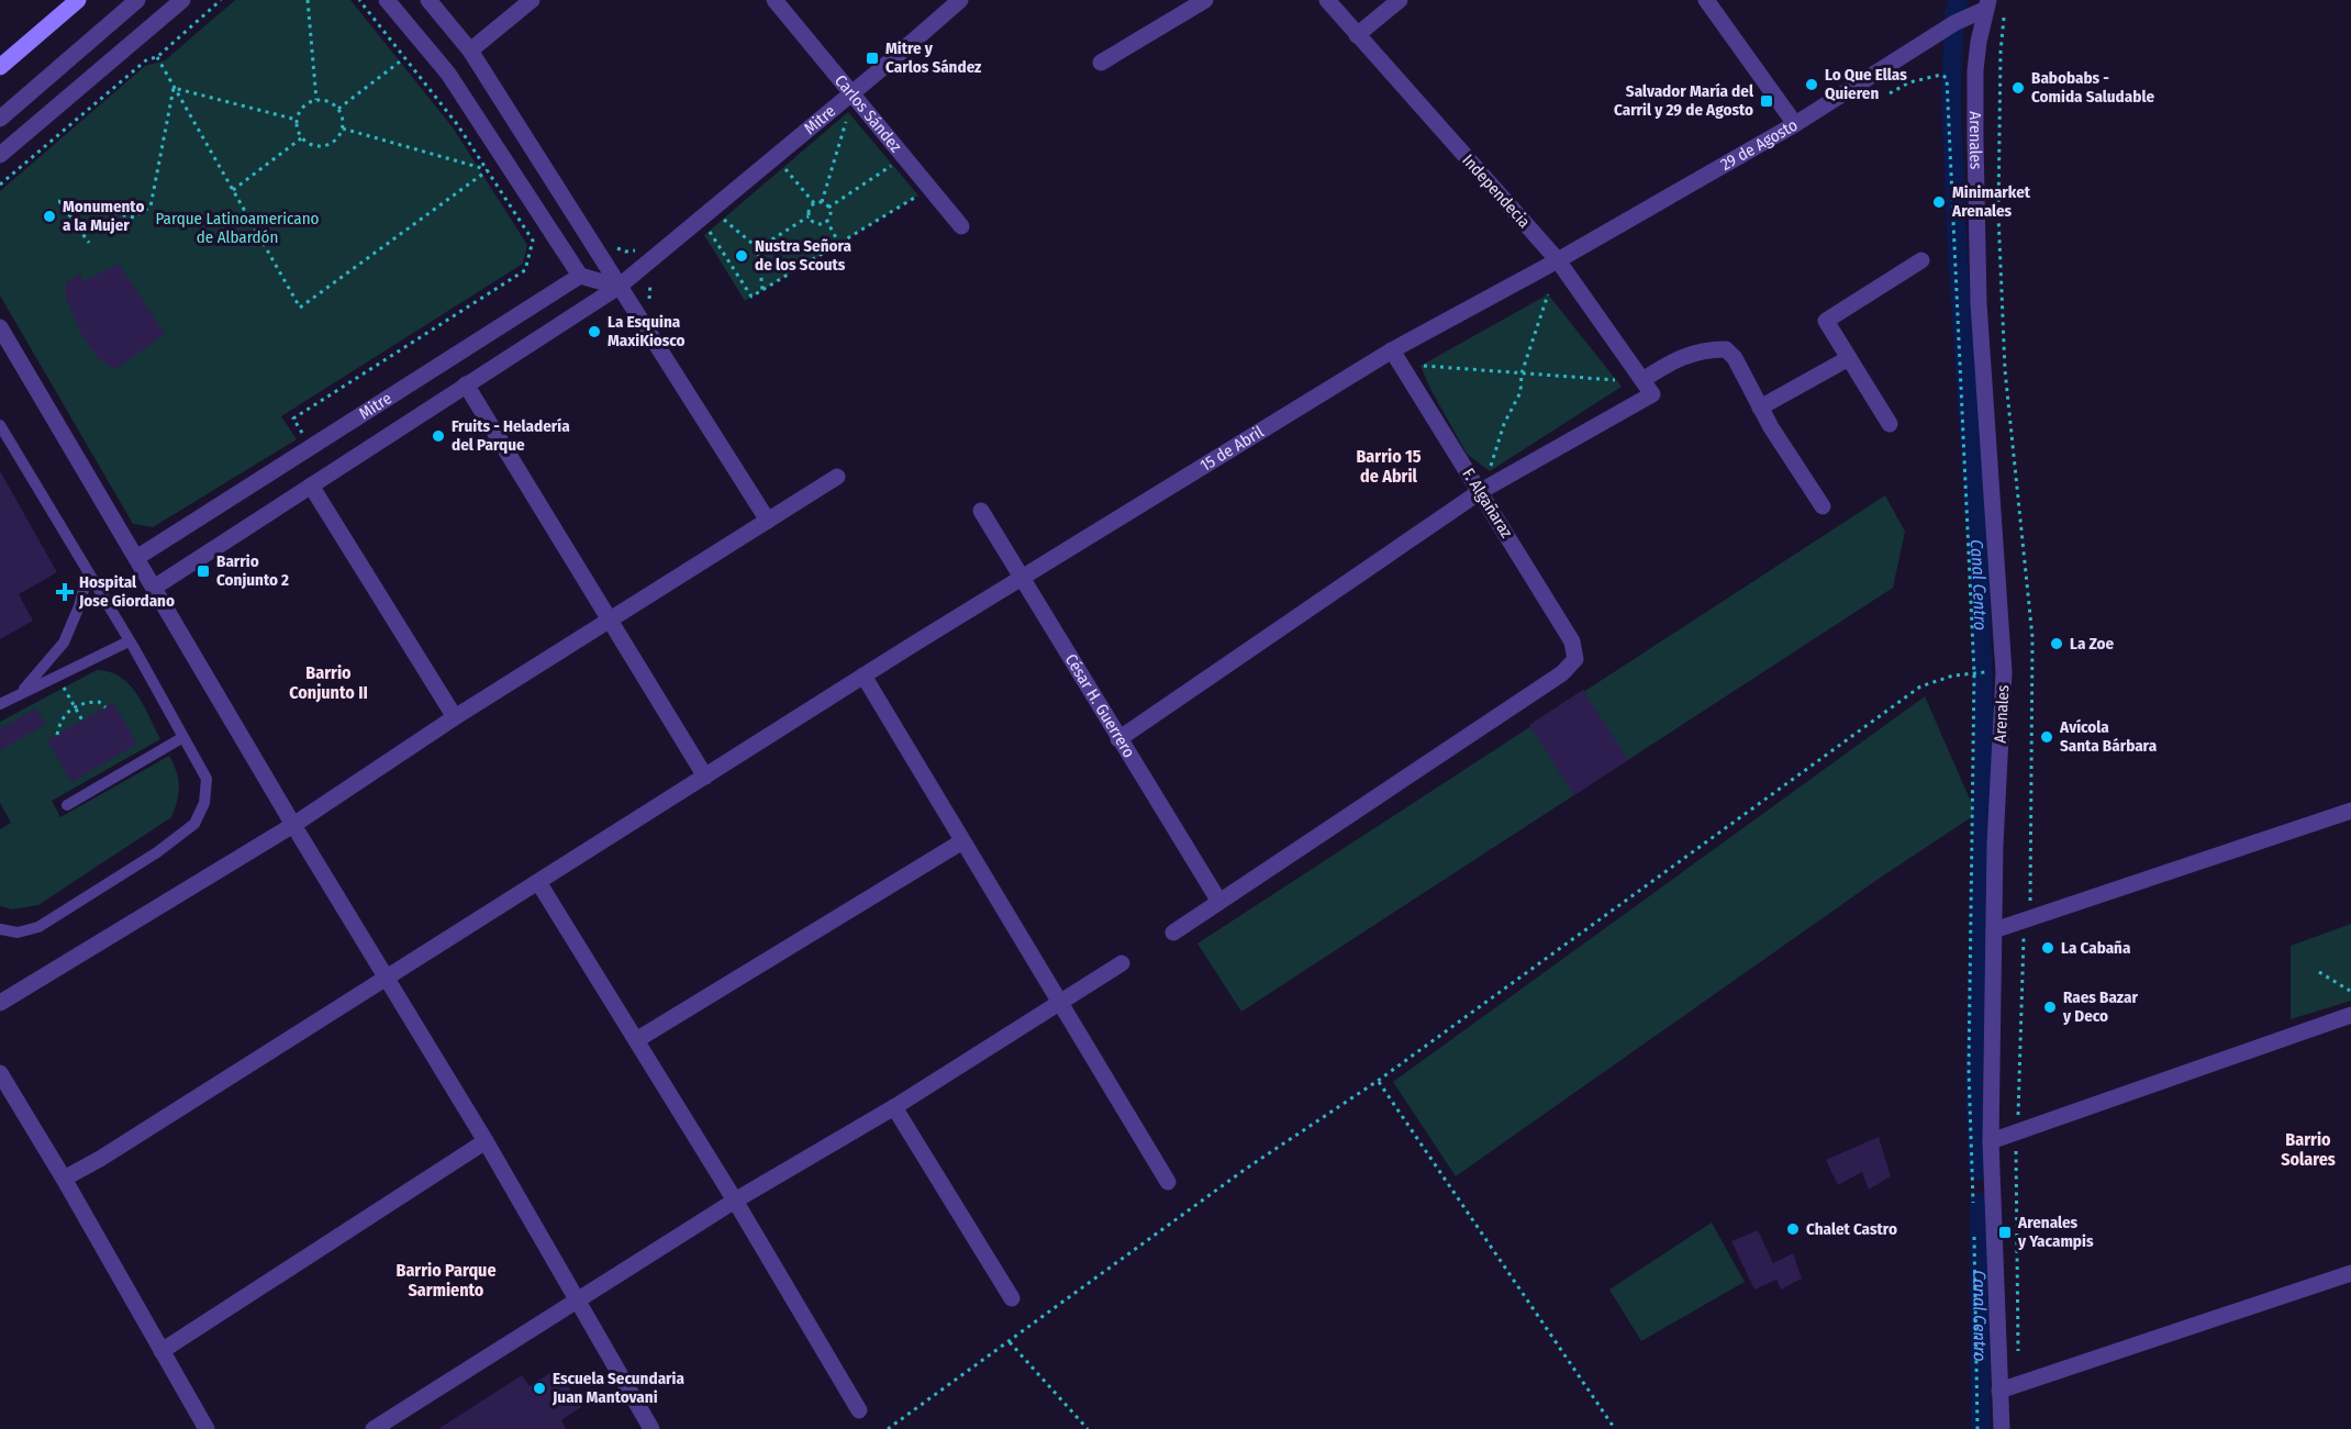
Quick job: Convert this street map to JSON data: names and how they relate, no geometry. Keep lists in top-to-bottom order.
{
  "streets": {
    "street": [
      "Carlos Sández",
      "Mitre",
      "Arenales",
      "29 de Agosto",
      "Independecia",
      "15 de Abril",
      "F. Algañaraz",
      "César H. Guerrero"
    ]
  },
  "crossings": [
    ["Carlos Sández", "Mitre"],
    ["Arenales", "29 de Agosto"],
    ["29 de Agosto", "Independecia"],
    ["29 de Agosto", "15 de Abril"],
    ["Independecia", "15 de Abril"],
    ["15 de Abril", "F. Algañaraz"],
    ["15 de Abril", "César H. Guerrero"],
    ["F. Algañaraz", "César H. Guerrero"]
  ],
  "districts": [
    "Barrio 15 de Abril",
    "Barrio Conjunto II",
    "Barrio Solares",
    "Barrio Parque Sarmiento"
  ],
  "water": ["Canal Centro"],
  "parks": ["Parque Latinoamericano de Albardón"],
  "places": {
    "transit": [
      "Mitre y Carlos Sández",
      "Salvador María del Carril y 29 de Agosto",
      "Barrio Conjunto 2",
      "Arenales y Yacampis"
    ],
    "other": [
      "Lo Que Ellas Quieren",
      "Babobabs - Comida Saludable",
      "Minimarket Arenales",
      "Monumento a la Mujer",
      "Nustra Señora de los Scouts",
      "La Esquina MaxiKiosco",
      "Fruits - Heladería del Parque",
      "La Zoe",
      "Avícola Santa Bárbara",
      "La Cabaña",
      "Raes Bazar y Deco",
      "Chalet Castro",
      "Escuela Secundaria Juan Mantovani"
    ],
    "health": ["Hospital Jose Giordano"]
  }
}
